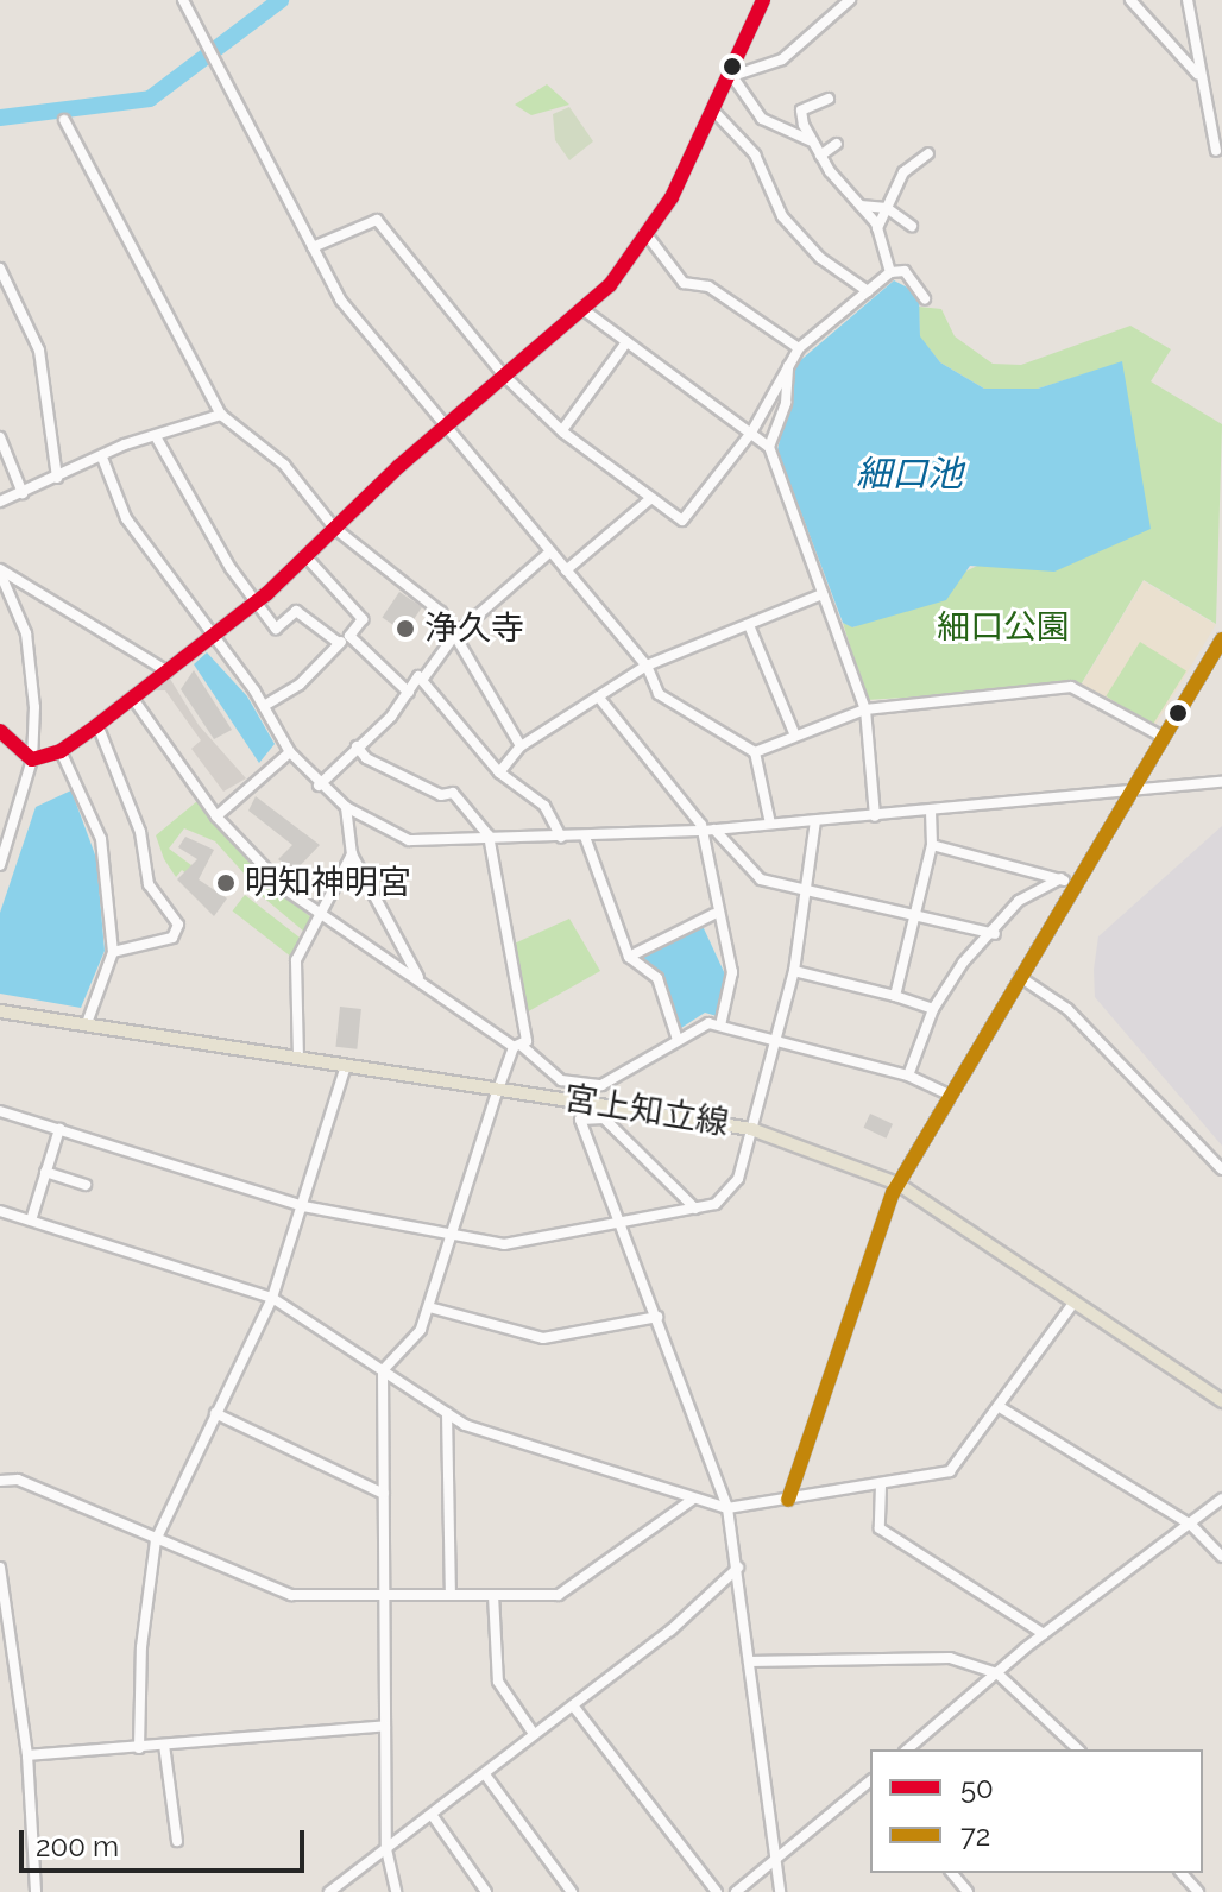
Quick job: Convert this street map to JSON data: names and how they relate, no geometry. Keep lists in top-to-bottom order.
{
  "streets": {
    "main road": ["宮上知立線"]
  },
  "water": ["細口池"],
  "parks": ["細口公園"],
  "places": ["浄久寺", "明知神明宮"],
  "lines": ["transit line 50", "transit line 72"],
  "legend": ["50", "72"],
  "scale_bar": "200 m"
}
